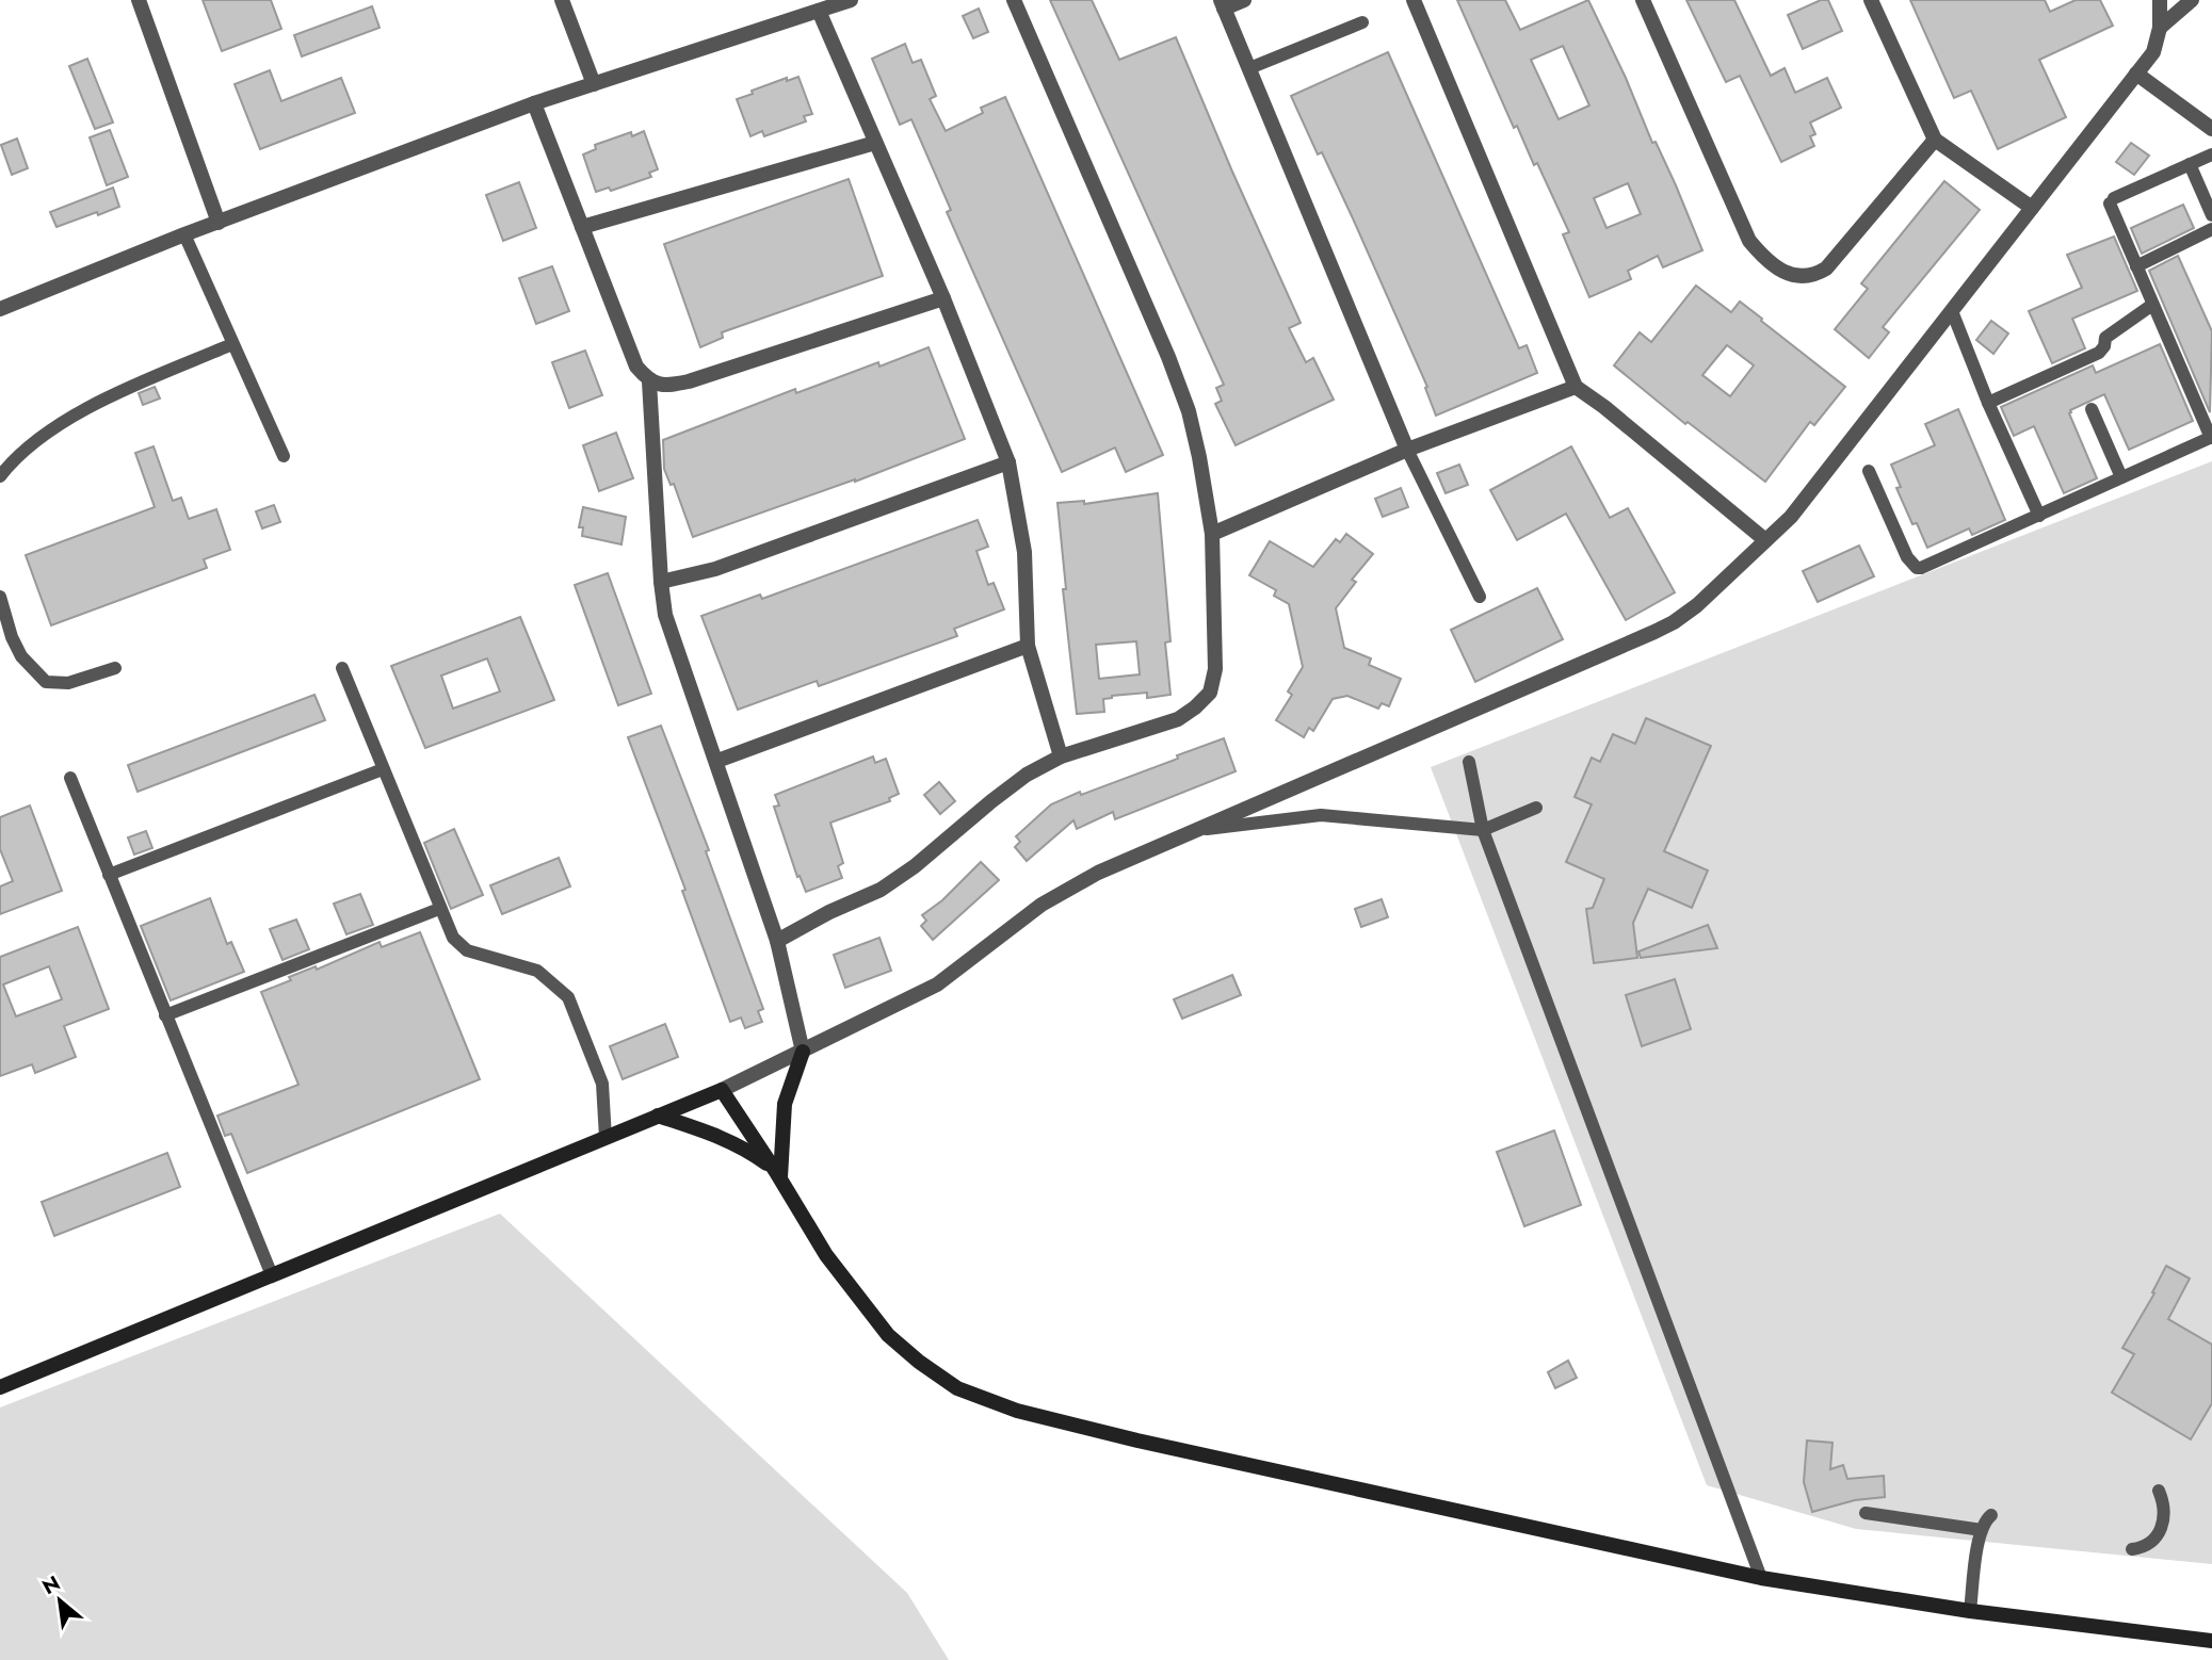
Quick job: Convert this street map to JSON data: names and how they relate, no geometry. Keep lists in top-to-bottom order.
{
  "north": "top left"
}
